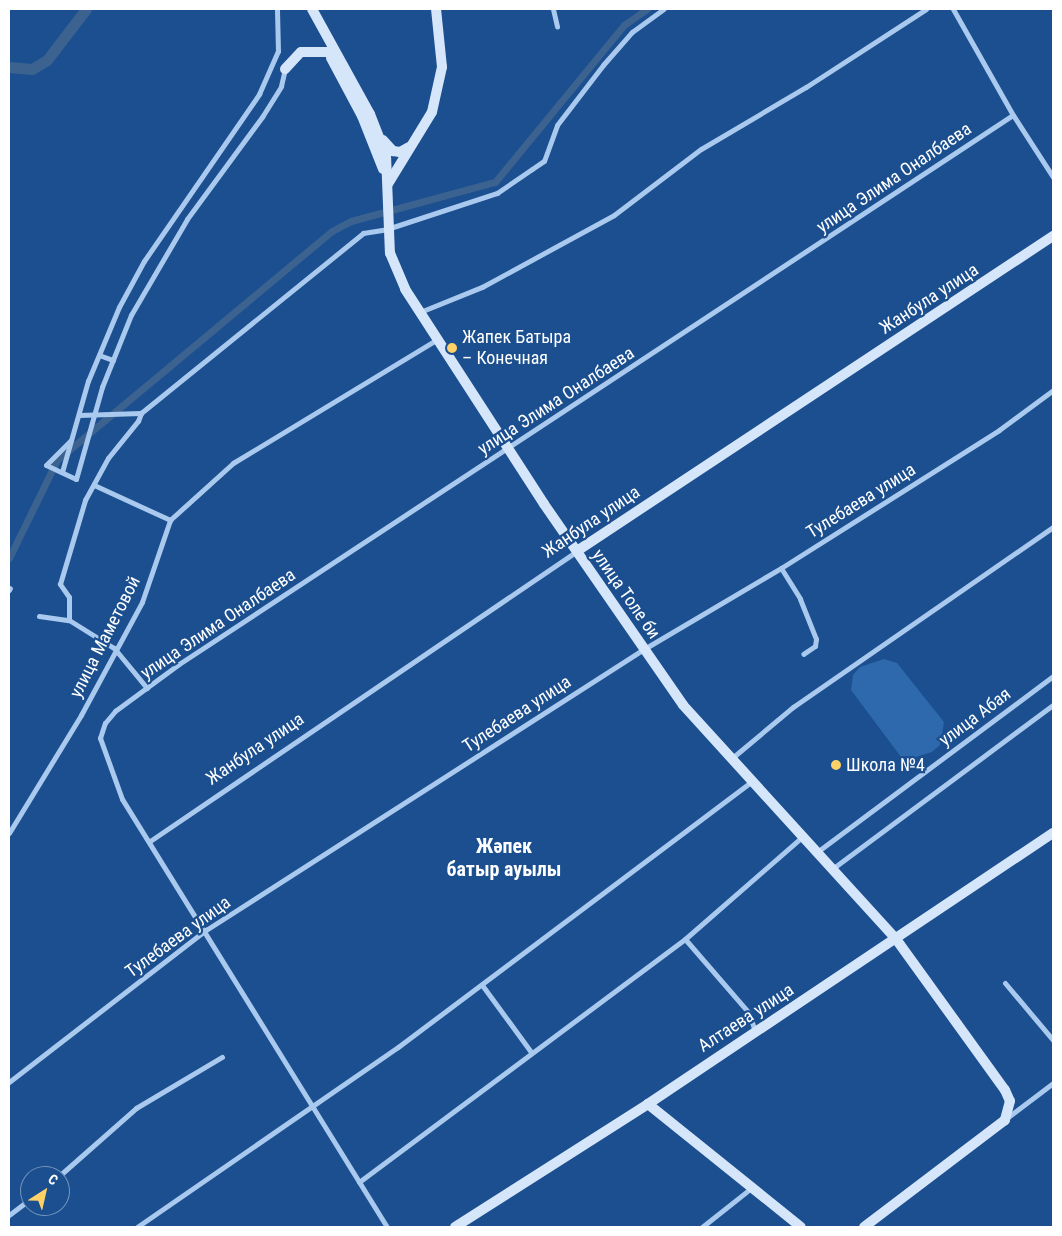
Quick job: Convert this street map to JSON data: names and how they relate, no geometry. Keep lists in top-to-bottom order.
{
  "streets": {
    "main road": ["Жанбула улица", "улица Толе би", "Алтаева улица"],
    "street": [
      "улица Элима Оналбаева",
      "Тулебаева улица",
      "улица Маметовой",
      "улица Абая"
    ]
  },
  "crossings": [
    ["улица Элима Оналбаева", "Жанбула улица"],
    ["улица Элима Оналбаева", "улица Толе би"],
    ["Жанбула улица", "улица Толе би"],
    ["Тулебаева улица", "улица Толе би"],
    ["улица Толе би", "улица Маметовой"],
    ["улица Толе би", "улица Абая"],
    ["улица Толе би", "Алтаева улица"]
  ],
  "districts": ["Жәпек батыр ауылы"],
  "places": ["Жапек Батыра – Конечная", "Школа №4"],
  "north": "top right"
}
